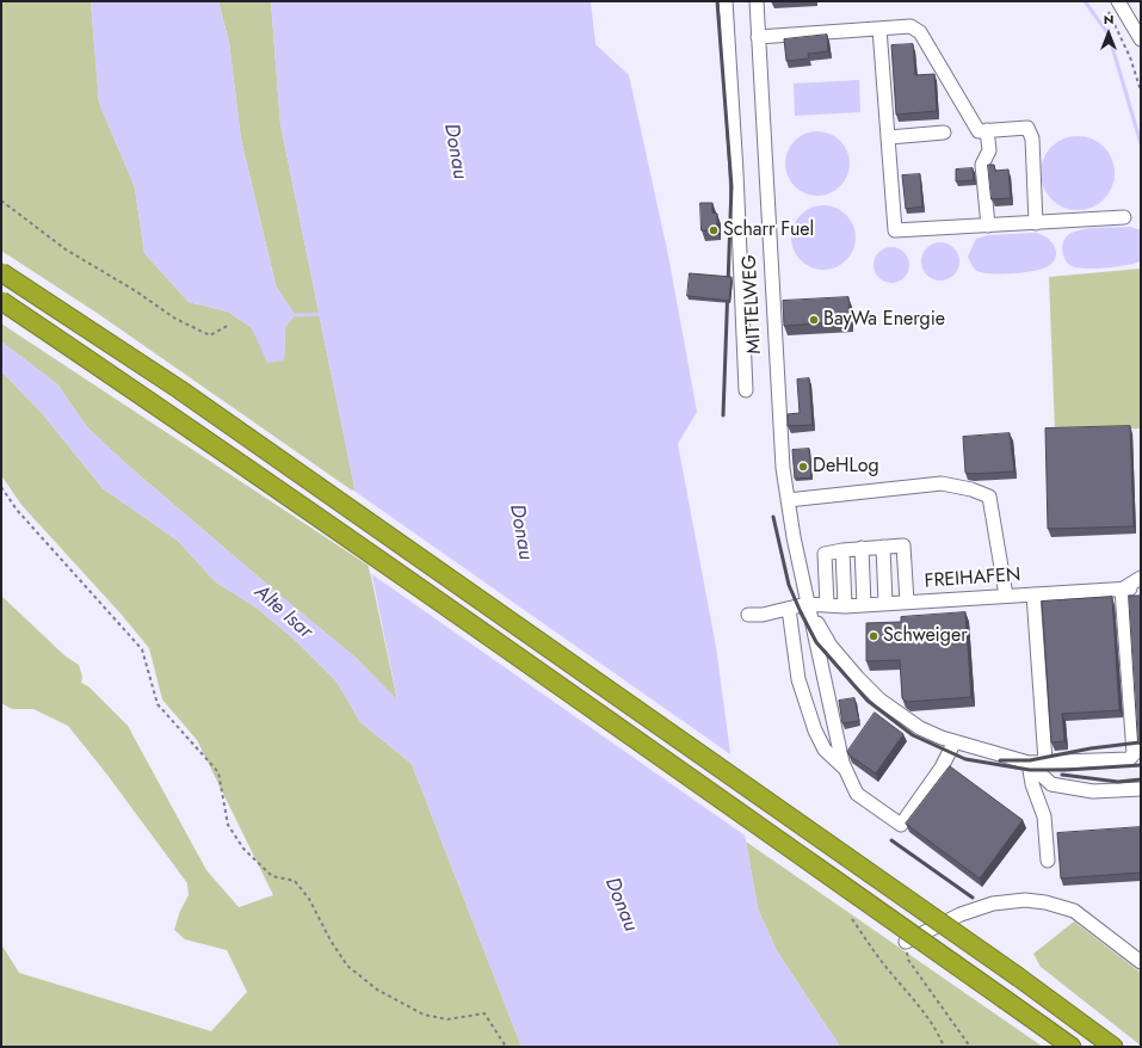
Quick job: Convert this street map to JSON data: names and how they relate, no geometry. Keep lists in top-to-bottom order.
{
  "streets": {
    "street": ["MITTELWEG", "FREIHAFEN"]
  },
  "crossings": [
    ["MITTELWEG", "FREIHAFEN"]
  ],
  "water": ["Donau", "Alte Isar"],
  "places": [
    "Scharr Fuel",
    "BayWa Energie",
    "DeHLog",
    "Schweiger"
  ],
  "north": "top"
}
